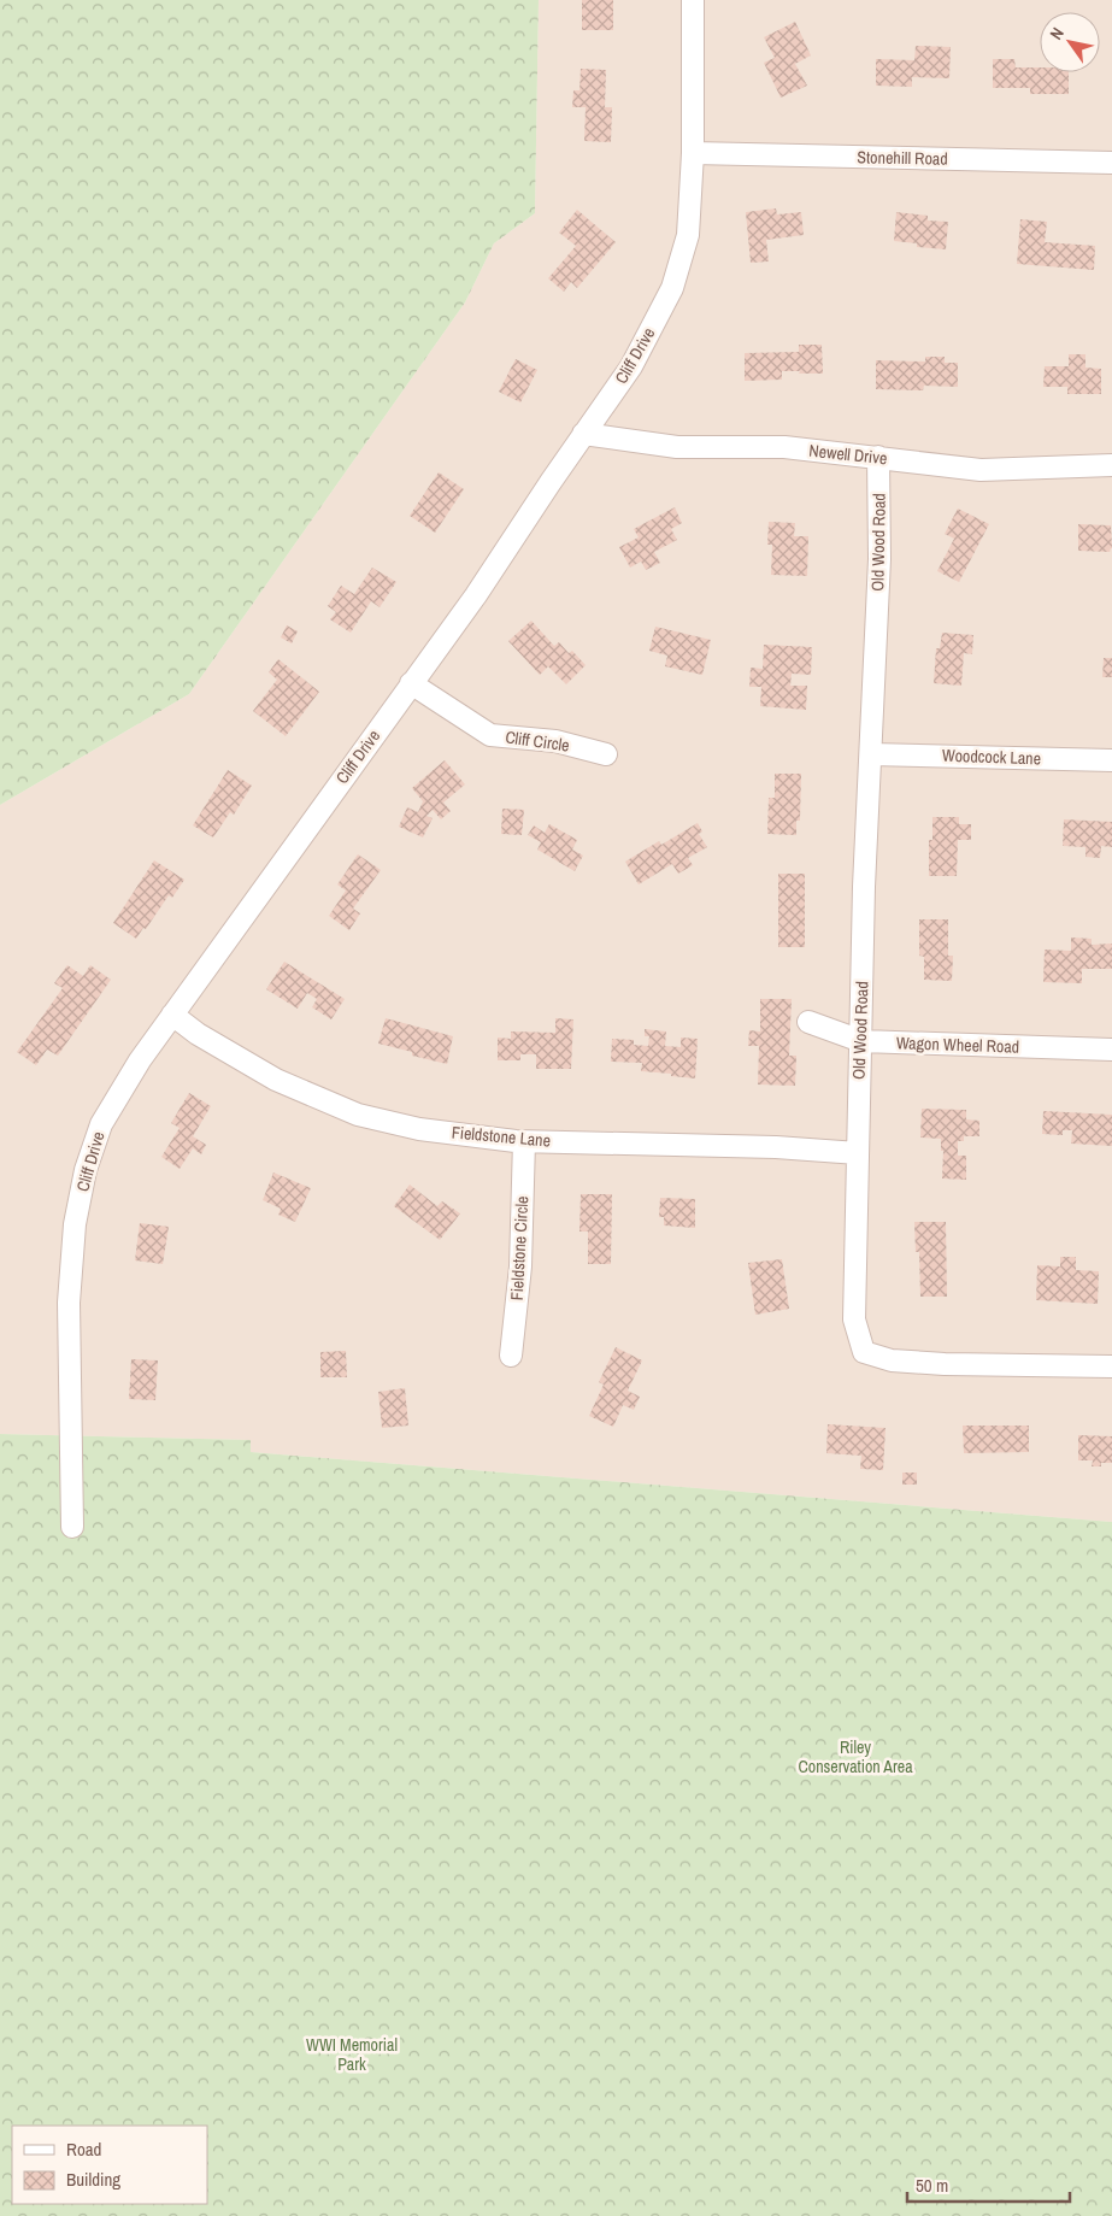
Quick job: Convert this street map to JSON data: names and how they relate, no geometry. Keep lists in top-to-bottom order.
{
  "streets": {
    "street": [
      "Stonehill Road",
      "Cliff Drive",
      "Newell Drive",
      "Old Wood Road",
      "Cliff Circle",
      "Woodcock Lane",
      "Wagon Wheel Road",
      "Fieldstone Lane",
      "Fieldstone Circle"
    ]
  },
  "crossings": [
    ["Stonehill Road", "Cliff Drive"],
    ["Cliff Drive", "Newell Drive"],
    ["Cliff Drive", "Cliff Circle"],
    ["Cliff Drive", "Fieldstone Lane"],
    ["Newell Drive", "Old Wood Road"],
    ["Old Wood Road", "Woodcock Lane"],
    ["Old Wood Road", "Wagon Wheel Road"],
    ["Old Wood Road", "Fieldstone Lane"],
    ["Fieldstone Lane", "Fieldstone Circle"]
  ],
  "parks": ["Riley Conservation Area", "WWI Memorial Park"],
  "legend": ["Road", "Building"],
  "scale_bar": "50 m",
  "north": "top left"
}
